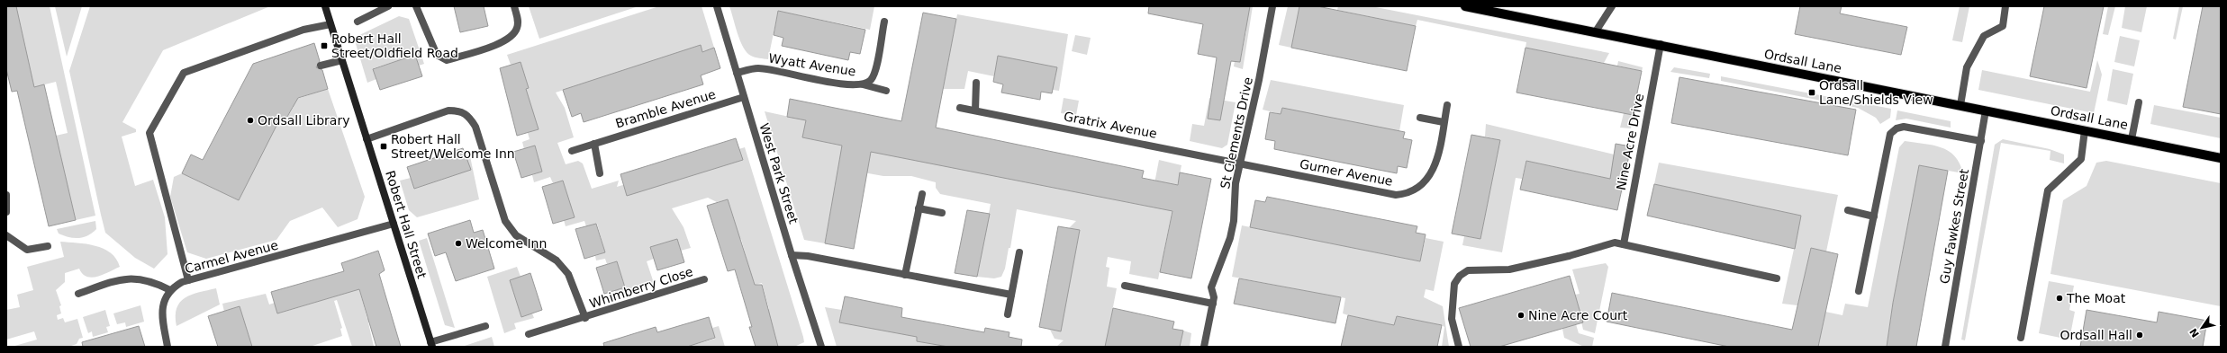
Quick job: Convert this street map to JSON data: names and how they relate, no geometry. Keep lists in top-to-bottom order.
{
  "streets": {
    "main road": ["Ordsall Lane"],
    "street": [
      "Wyatt Avenue",
      "Bramble Avenue",
      "Gratrix Avenue",
      "St Clements Drive",
      "Nine Acre Drive",
      "Gurner Avenue",
      "West Park Street",
      "Robert Hall Street",
      "Guy Fawkes Street",
      "Carmel Avenue",
      "Whimberry Close"
    ]
  },
  "crossings": [
    ["Ordsall Lane", "Nine Acre Drive"],
    ["Ordsall Lane", "Guy Fawkes Street"],
    ["Wyatt Avenue", "West Park Street"],
    ["Bramble Avenue", "West Park Street"],
    ["Gratrix Avenue", "St Clements Drive"],
    ["Gratrix Avenue", "Gurner Avenue"],
    ["St Clements Drive", "Gurner Avenue"],
    ["Robert Hall Street", "Carmel Avenue"],
    ["Robert Hall Street", "Whimberry Close"]
  ],
  "places": {
    "transit": ["Robert Hall Street/Oldfield Road", "Ordsall Lane/Shields View", "Robert Hall Street/Welcome Inn"],
    "other": [
      "Ordsall Library",
      "Welcome Inn",
      "The Moat",
      "Nine Acre Court",
      "Ordsall Hall"
    ]
  },
  "north": "bottom left"
}
